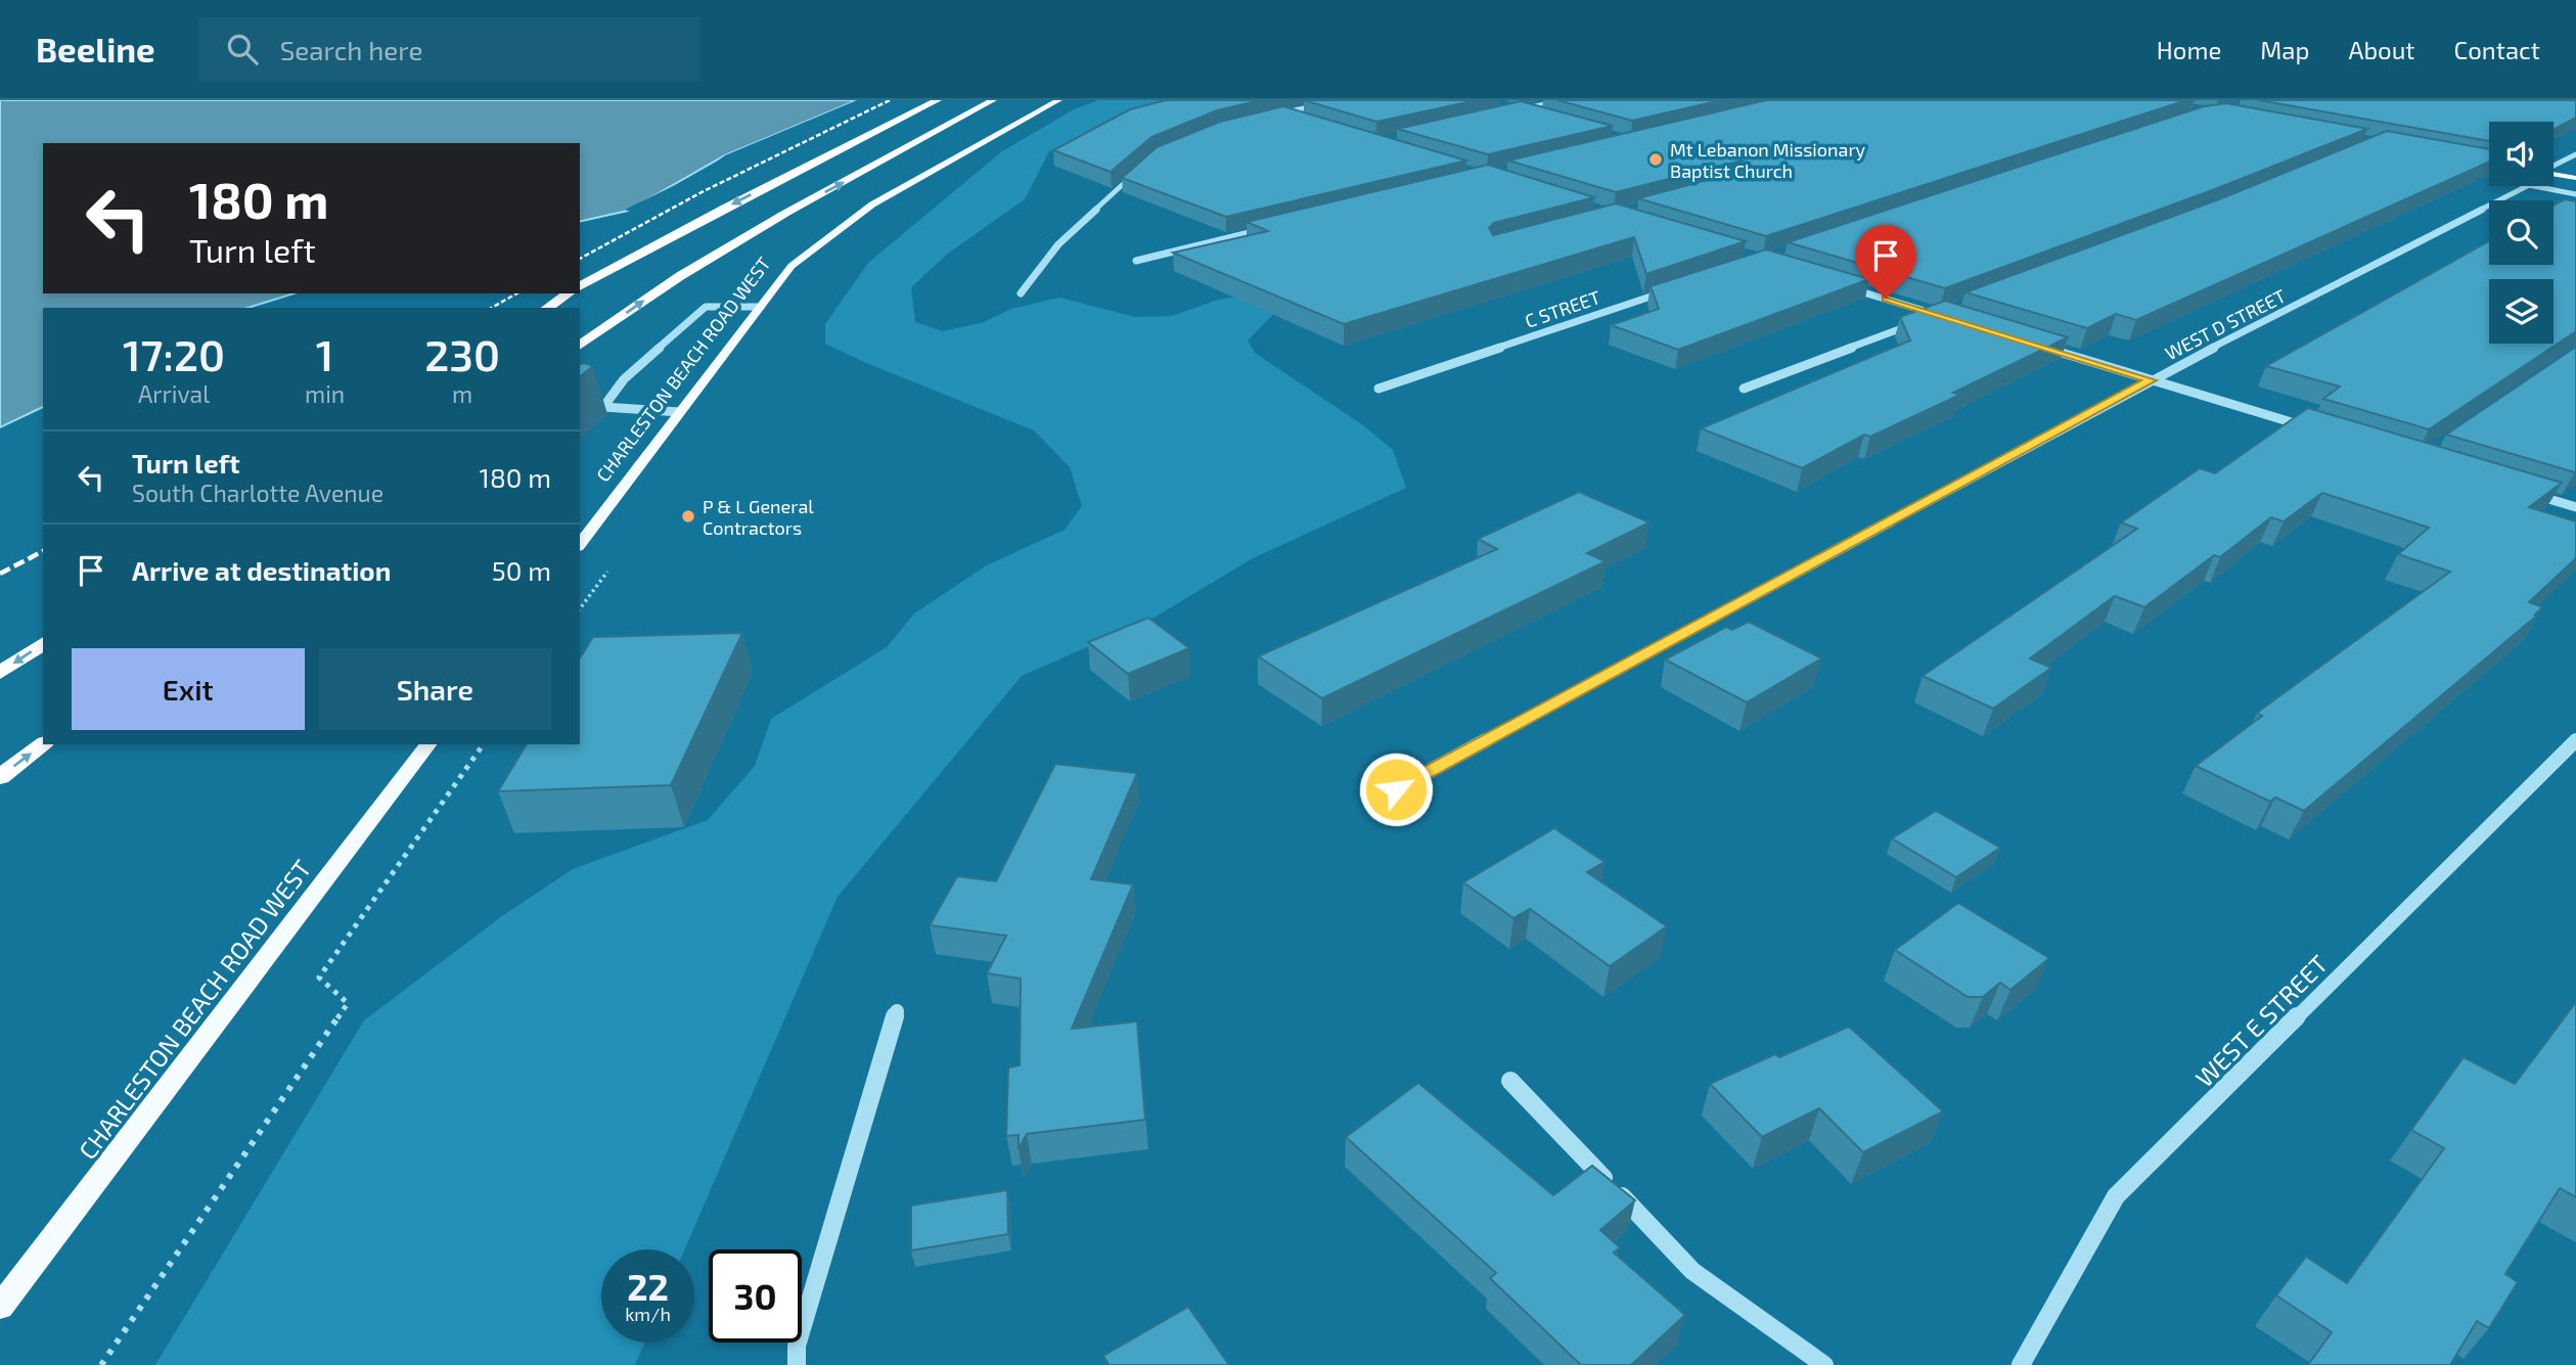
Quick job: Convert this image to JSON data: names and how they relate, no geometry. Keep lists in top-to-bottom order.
{
  "streets": {
    "main road": ["CHARLESTON BEACH ROAD WEST"],
    "street": ["C STREET", "WEST D STREET", "WEST E STREET"]
  },
  "places": ["Mt Lebanon Missionary Baptist Church", "P & L General Contractors"],
  "page": {
    "header": "Beeline",
    "search": "Search here",
    "nav": [
      "Home",
      "Map",
      "About",
      "Contact"
    ],
    "turn": ["180 m", "Turn left"],
    "eta": [
      "17:20",
      "Arrival",
      "1",
      "min",
      "230",
      "m"
    ],
    "list": [
      {
        "name": "Turn left",
        "note": "South Charlotte Avenue",
        "value": "180 m"
      },
      {
        "name": "Arrive at destination",
        "value": "50 m"
      }
    ],
    "buttons": ["Exit", "Share"],
    "speed": "22 km/h",
    "limit": "30"
  }
}
